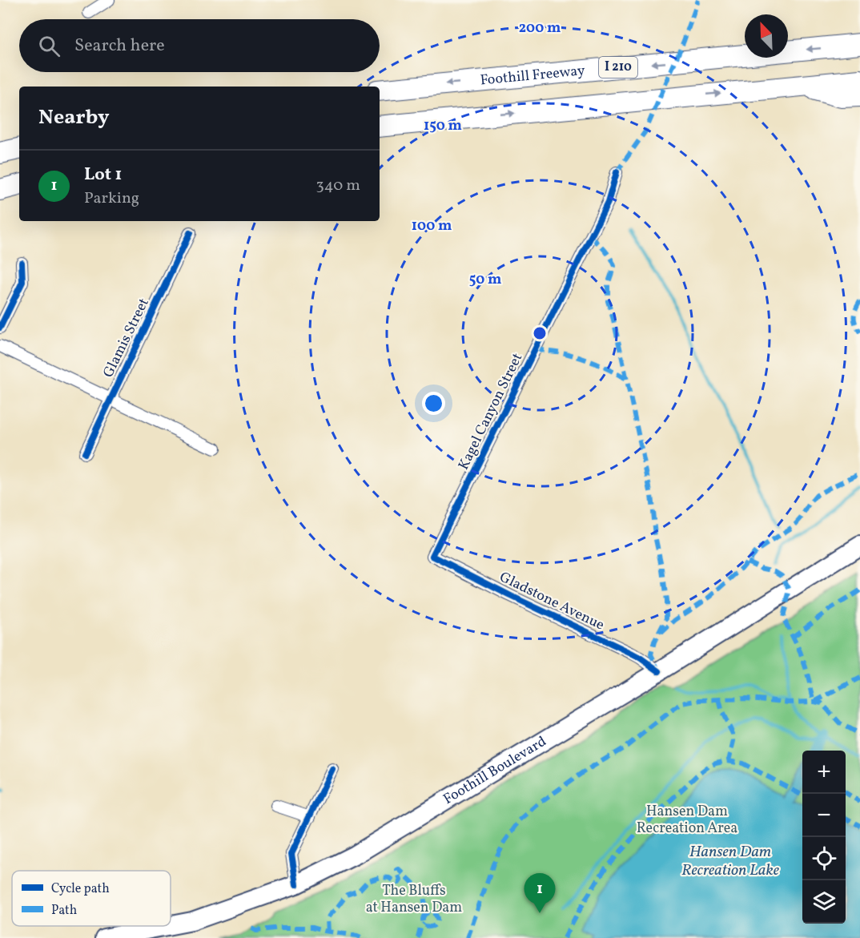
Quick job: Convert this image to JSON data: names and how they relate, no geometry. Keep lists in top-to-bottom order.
{
  "streets": {
    "highway": ["I 210", "Foothill Freeway"],
    "main road": ["Foothill Boulevard"],
    "street": ["Glamis Street", "Kagel Canyon Street", "Gladstone Avenue"]
  },
  "crossings": [
    ["Kagel Canyon Street", "Gladstone Avenue"],
    ["Gladstone Avenue", "Foothill Boulevard"]
  ],
  "water": ["Hansen Dam Recreation Lake"],
  "parks": ["Hansen Dam Recreation Area", "The Bluffs at Hansen Dam"],
  "legend": ["Cycle path", "Path"],
  "north": "top left",
  "page": {
    "search": "Search here",
    "heading": "Nearby",
    "list": [
      {
        "mark": "1",
        "name": "Lot 1",
        "note": "Parking",
        "value": "340 m"
      }
    ],
    "map_buttons": ["+", "−"],
    "pins": "1"
  },
  "rings": [
    "200 m",
    "150 m",
    "100 m",
    "50 m"
  ]
}
